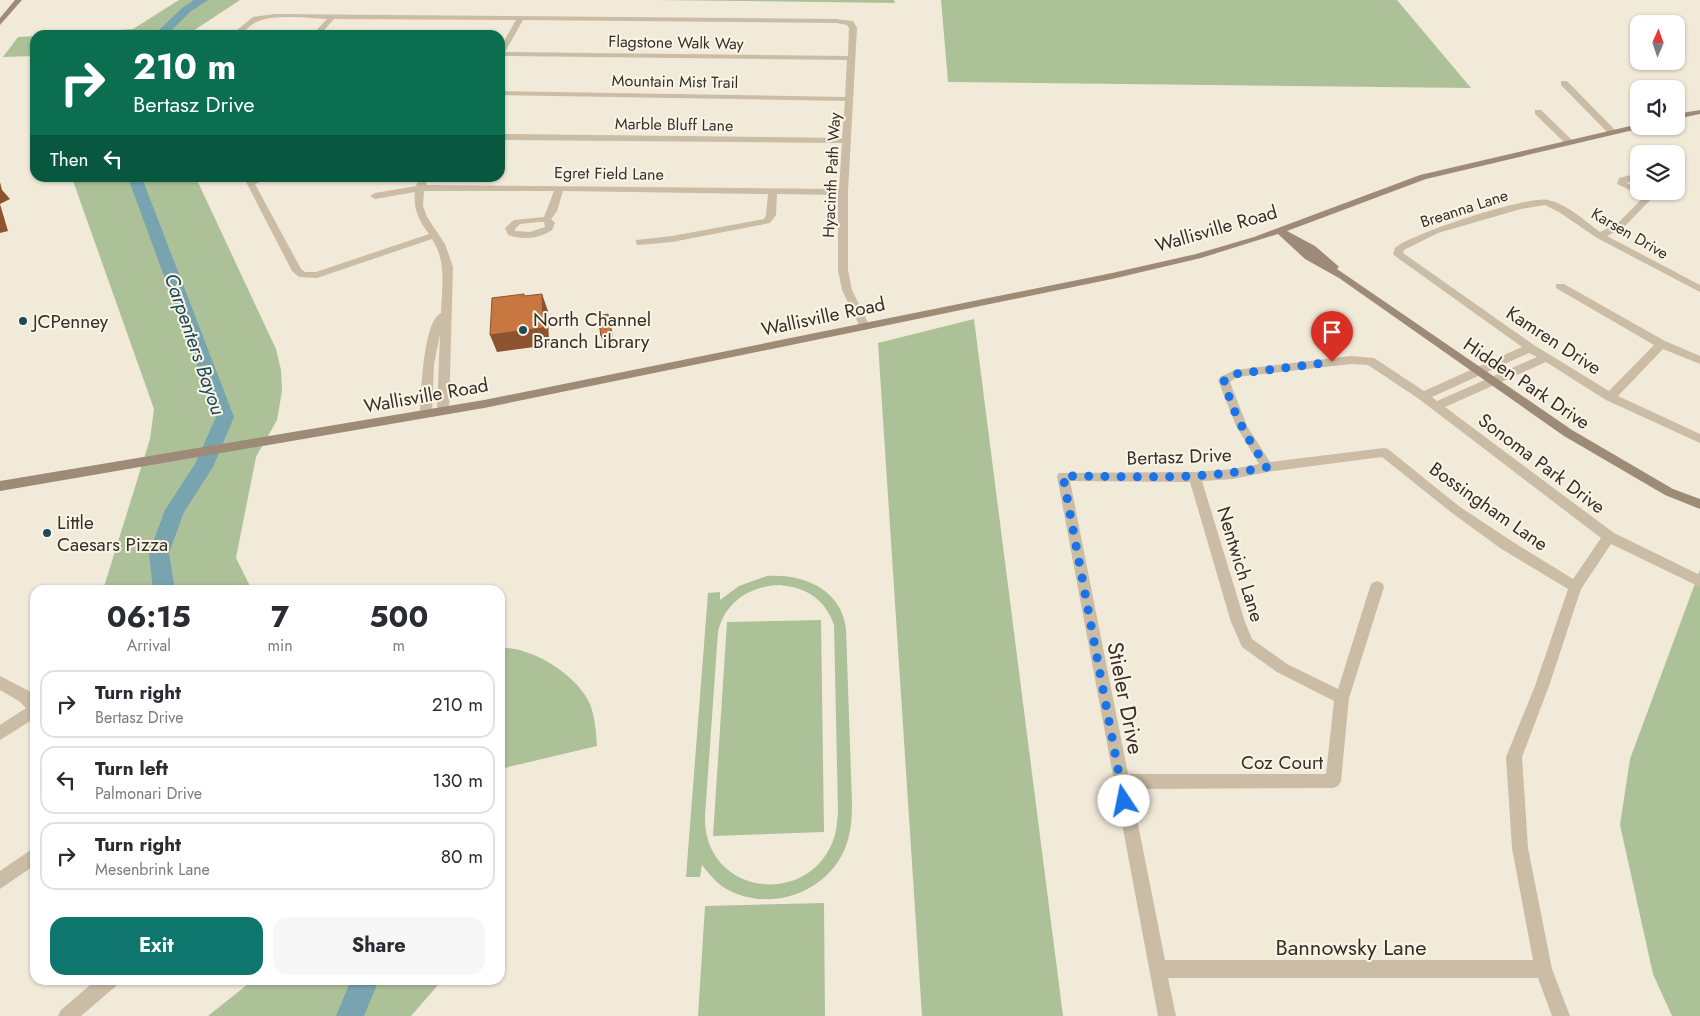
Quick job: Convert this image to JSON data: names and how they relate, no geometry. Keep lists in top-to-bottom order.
{
  "streets": {
    "main road": ["Wallisville Road", "Hidden Park Drive"],
    "street": [
      "Flagstone Walk Way",
      "Mountain Mist Trail",
      "Marble Bluff Lane",
      "Egret Field Lane",
      "Hyacinth Path Way",
      "Breanna Lane",
      "Karsen Drive",
      "Kamren Drive",
      "Bertasz Drive",
      "Sonoma Park Drive",
      "Bossingham Lane",
      "Nentwich Lane",
      "Stieler Drive",
      "Coz Court",
      "Bannowsky Lane"
    ]
  },
  "crossings": [
    ["Flagstone Walk Way", "Hyacinth Path Way"],
    ["Mountain Mist Trail", "Hyacinth Path Way"],
    ["Marble Bluff Lane", "Hyacinth Path Way"],
    ["Egret Field Lane", "Hyacinth Path Way"],
    ["Hyacinth Path Way", "Wallisville Road"],
    ["Breanna Lane", "Karsen Drive"],
    ["Breanna Lane", "Kamren Drive"],
    ["Wallisville Road", "Hidden Park Drive"],
    ["Bertasz Drive", "Sonoma Park Drive"],
    ["Bertasz Drive", "Bossingham Lane"],
    ["Bertasz Drive", "Nentwich Lane"],
    ["Bertasz Drive", "Stieler Drive"],
    ["Nentwich Lane", "Coz Court"],
    ["Stieler Drive", "Coz Court"],
    ["Stieler Drive", "Bannowsky Lane"]
  ],
  "water": ["Carpenters Bayou"],
  "places": ["JCPenney", "North Channel Branch Library", "Little Caesars Pizza"],
  "north": "top",
  "page": {
    "turn": ["210 m", "Bertasz Drive"],
    "then": "Then",
    "eta": [
      "06:15",
      "Arrival",
      "7",
      "min",
      "500",
      "m"
    ],
    "list": [
      {
        "name": "Turn right",
        "note": "Bertasz Drive",
        "value": "210 m"
      },
      {
        "name": "Turn left",
        "note": "Palmonari Drive",
        "value": "130 m"
      },
      {
        "name": "Turn right",
        "note": "Mesenbrink Lane",
        "value": "80 m"
      }
    ],
    "buttons": ["Exit", "Share"]
  }
}
